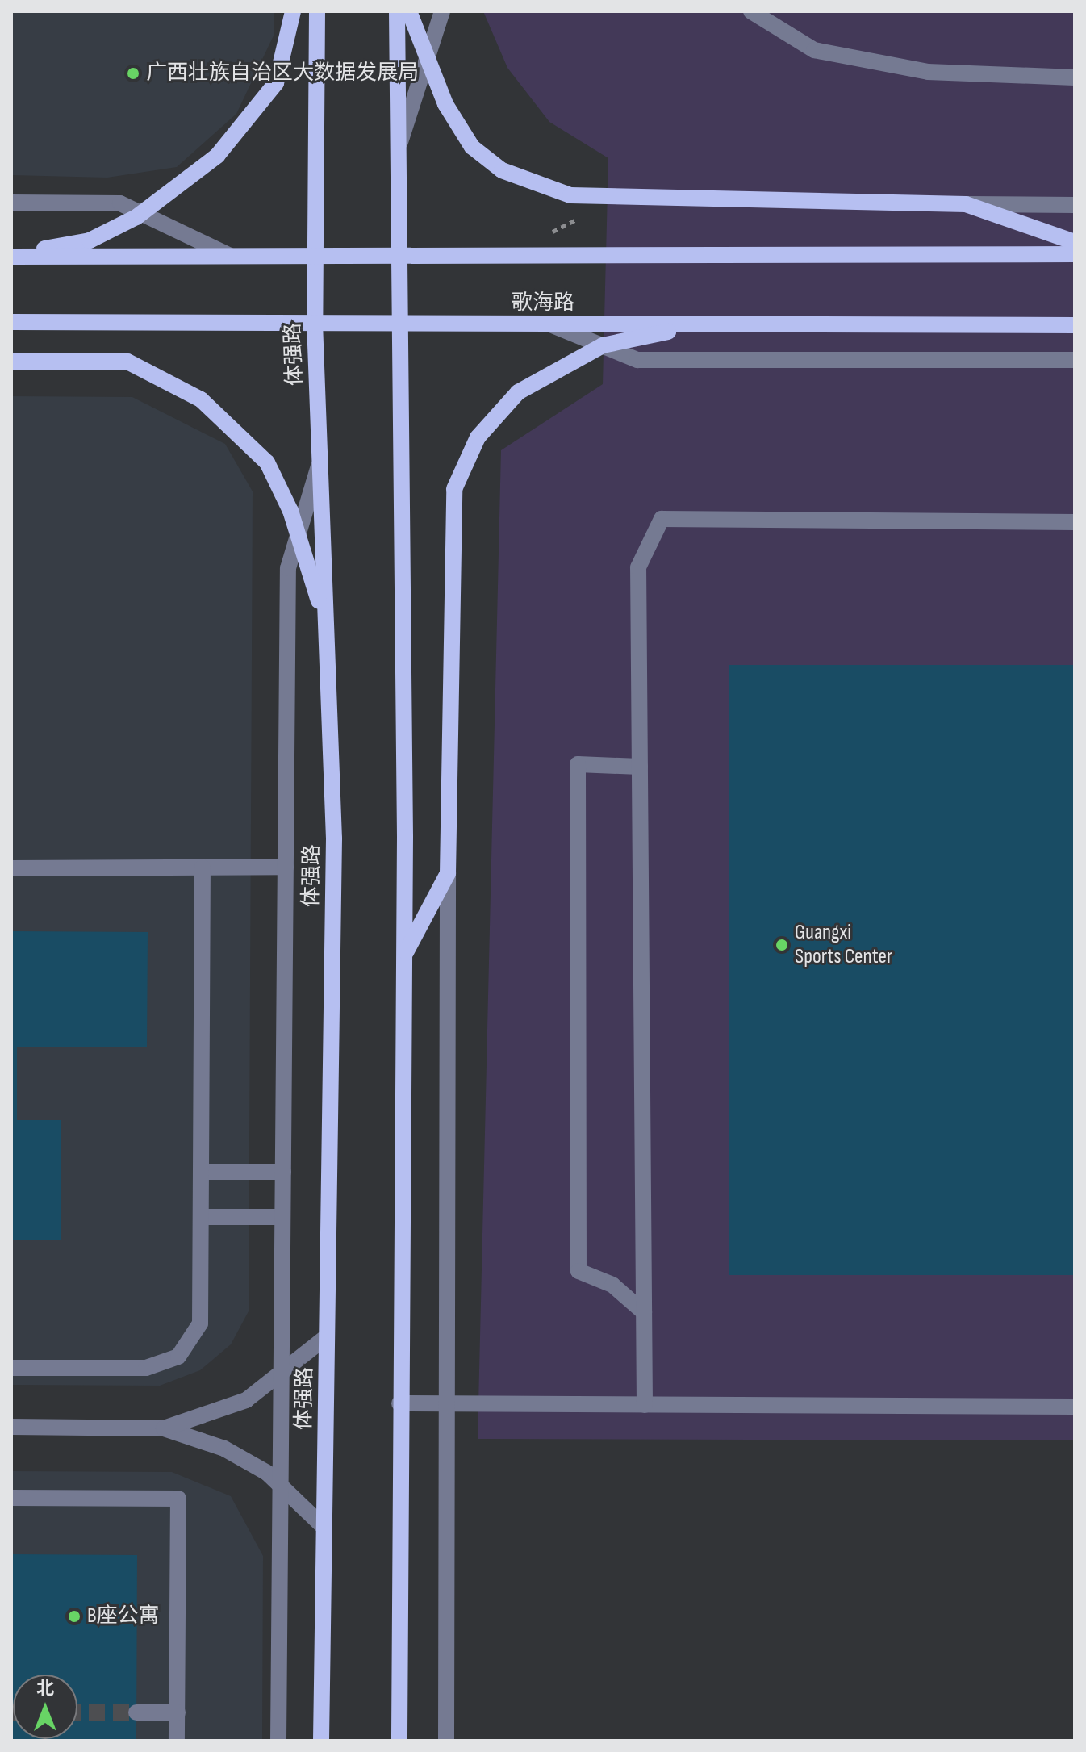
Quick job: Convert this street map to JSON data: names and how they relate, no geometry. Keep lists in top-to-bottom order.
{
  "streets": {
    "main road": ["歌海路", "体强路"]
  },
  "crossings": [
    ["歌海路", "体强路"]
  ],
  "places": ["广西壮族自治区大数据发展局", "Guangxi Sports Center", "B座公寓"],
  "north": "top"
}
